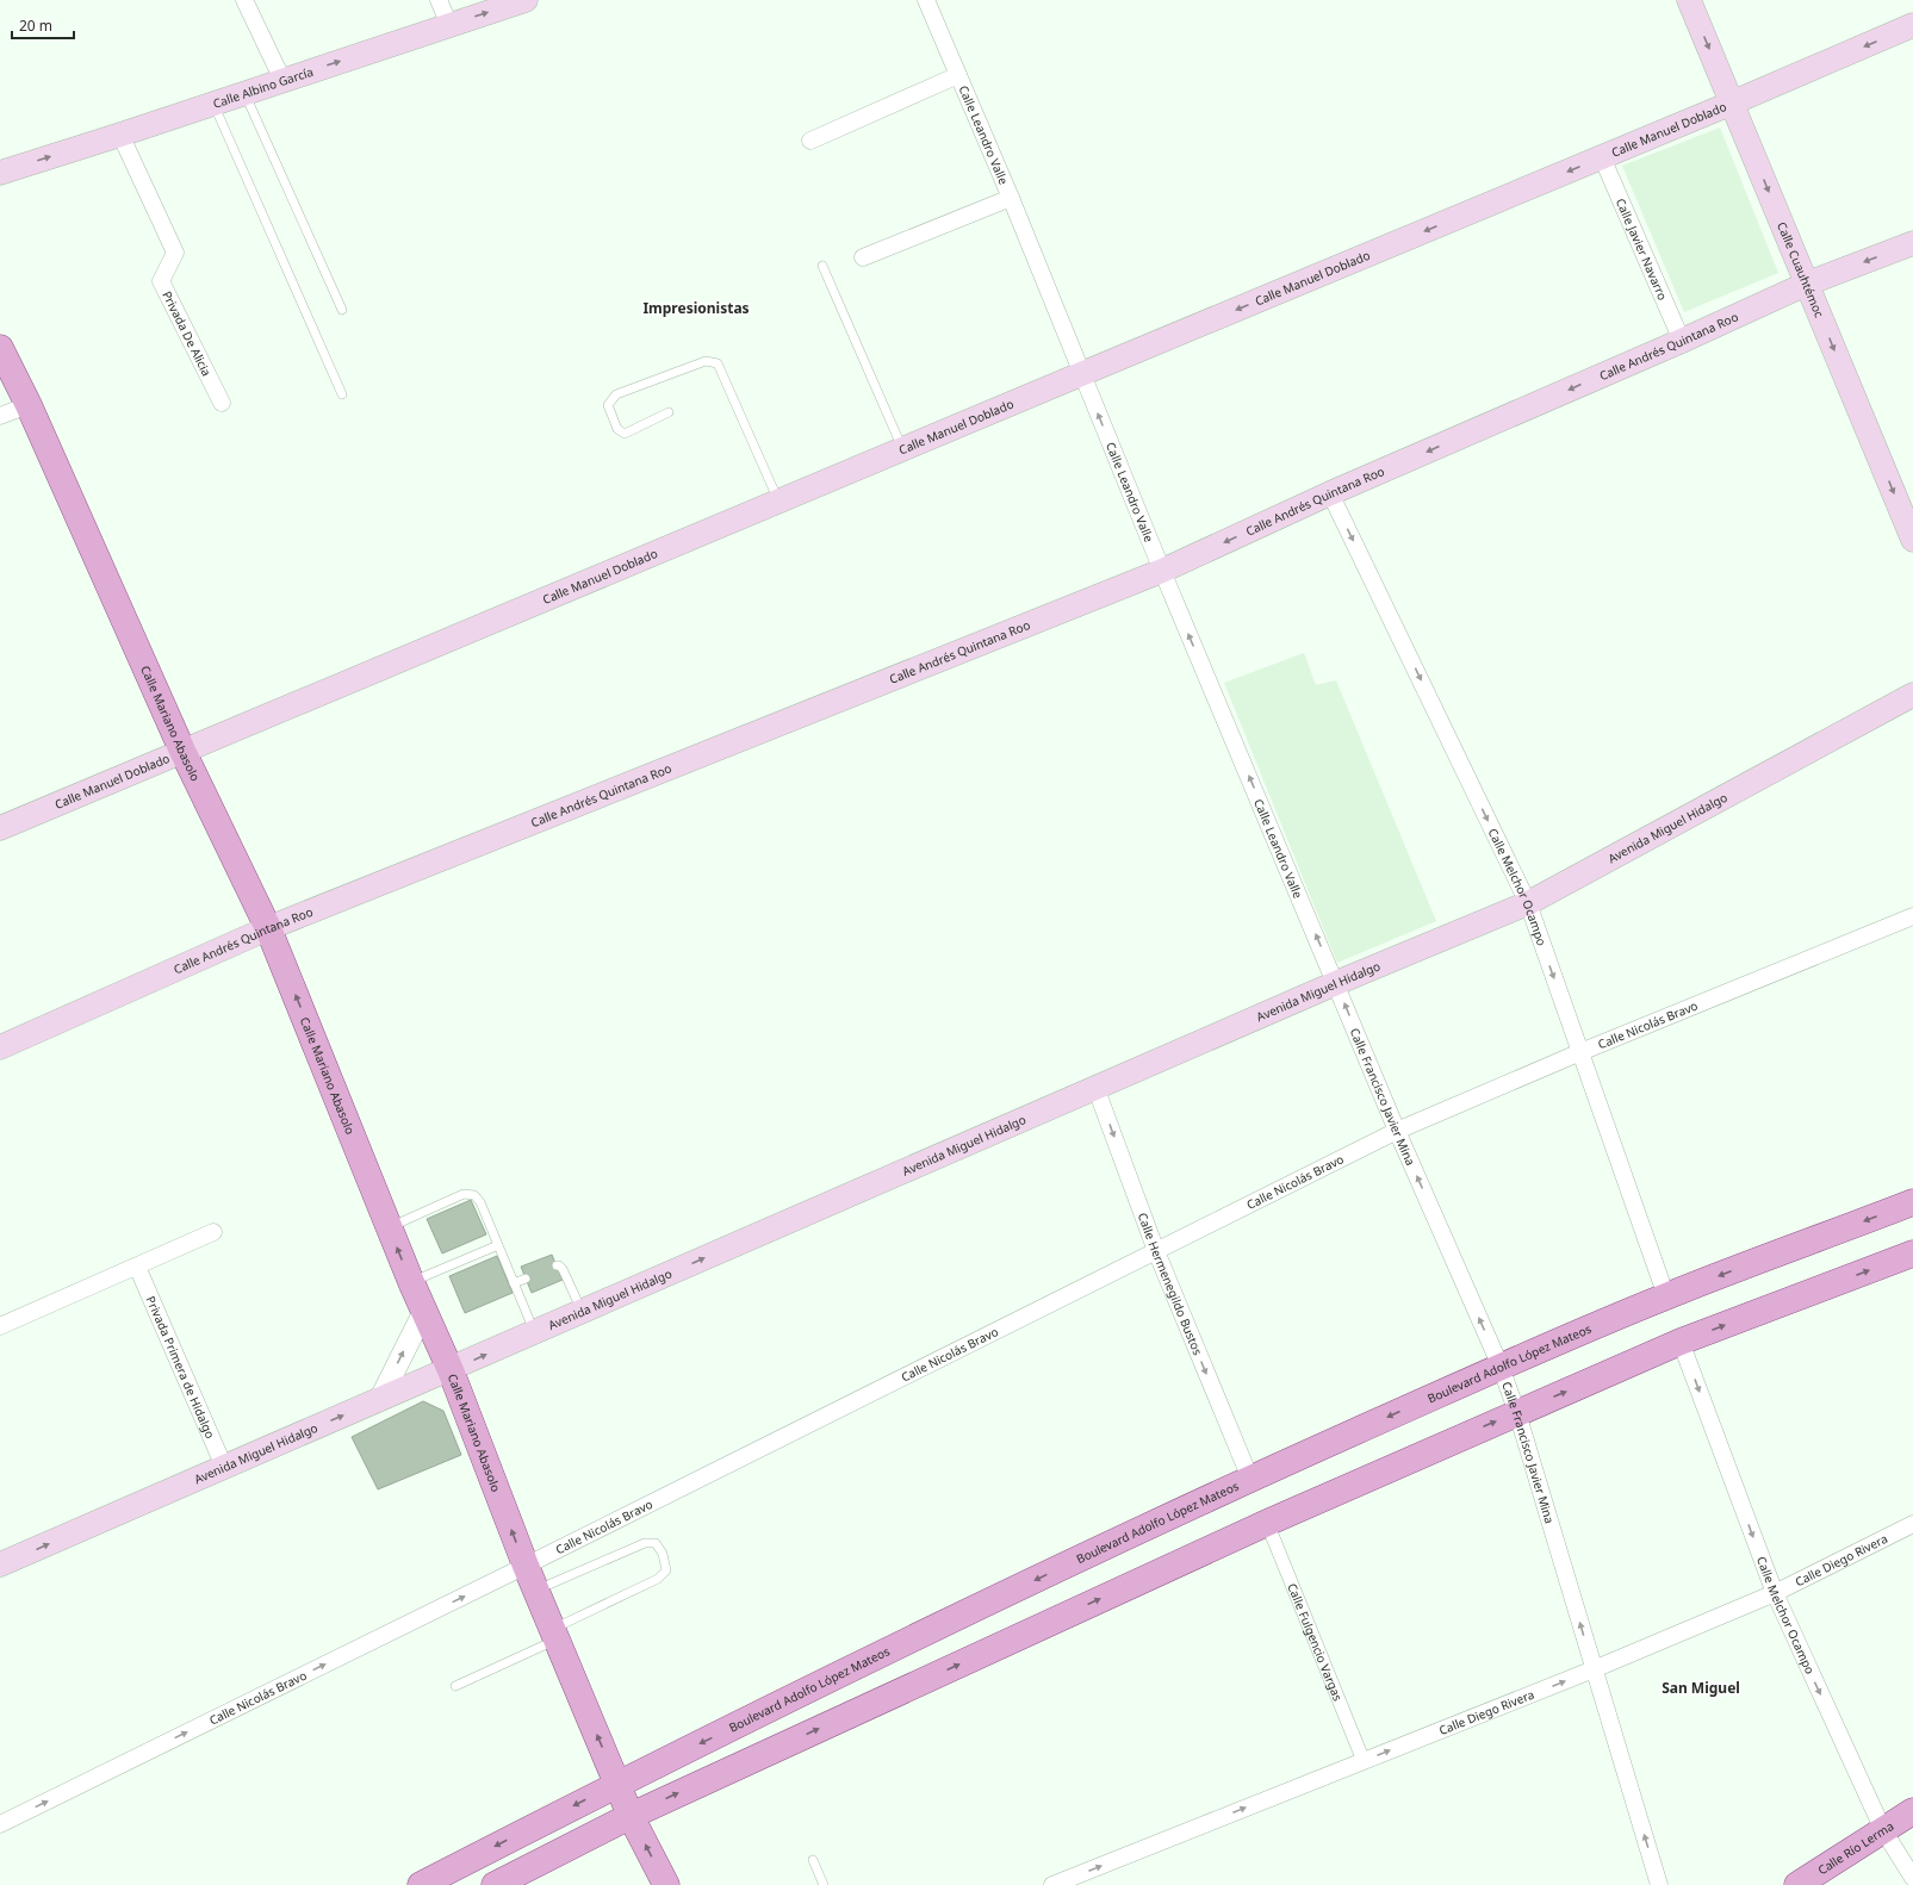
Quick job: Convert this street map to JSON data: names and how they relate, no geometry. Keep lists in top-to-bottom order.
{
  "streets": {
    "main road": [
      "Calle Albino García",
      "Calle Manuel Doblado",
      "Calle Cuauhtémoc",
      "Calle Andrés Quintana Roo",
      "Calle Mariano Abasolo",
      "Avenida Miguel Hidalgo",
      "Boulevard Adolfo López Mateos",
      "Calle Río Lerma"
    ],
    "street": [
      "Calle Leandro Valle",
      "Calle Javier Navarro",
      "Privada De Alicia",
      "Calle Melchor Ocampo",
      "Calle Nicolás Bravo",
      "Calle Francisco Javier Mina",
      "Calle Hermenegildo Bustos",
      "Privada Primera de Hidalgo",
      "Calle Diego Rivera",
      "Calle Fulgencio Vargas"
    ]
  },
  "crossings": [
    ["Calle Albino García", "Privada De Alicia"],
    ["Calle Manuel Doblado", "Calle Leandro Valle"],
    ["Calle Manuel Doblado", "Calle Javier Navarro"],
    ["Calle Manuel Doblado", "Calle Cuauhtémoc"],
    ["Calle Manuel Doblado", "Calle Mariano Abasolo"],
    ["Calle Leandro Valle", "Calle Andrés Quintana Roo"],
    ["Calle Leandro Valle", "Avenida Miguel Hidalgo"],
    ["Calle Leandro Valle", "Calle Francisco Javier Mina"],
    ["Calle Javier Navarro", "Calle Andrés Quintana Roo"],
    ["Calle Cuauhtémoc", "Calle Andrés Quintana Roo"],
    ["Calle Andrés Quintana Roo", "Calle Mariano Abasolo"],
    ["Calle Andrés Quintana Roo", "Calle Melchor Ocampo"],
    ["Calle Mariano Abasolo", "Avenida Miguel Hidalgo"],
    ["Calle Mariano Abasolo", "Calle Nicolás Bravo"],
    ["Calle Mariano Abasolo", "Boulevard Adolfo López Mateos"],
    ["Avenida Miguel Hidalgo", "Calle Melchor Ocampo"],
    ["Avenida Miguel Hidalgo", "Calle Francisco Javier Mina"],
    ["Avenida Miguel Hidalgo", "Calle Hermenegildo Bustos"],
    ["Avenida Miguel Hidalgo", "Privada Primera de Hidalgo"],
    ["Calle Melchor Ocampo", "Calle Nicolás Bravo"],
    ["Calle Melchor Ocampo", "Boulevard Adolfo López Mateos"],
    ["Calle Melchor Ocampo", "Calle Diego Rivera"],
    ["Calle Melchor Ocampo", "Calle Río Lerma"],
    ["Calle Nicolás Bravo", "Calle Francisco Javier Mina"],
    ["Calle Nicolás Bravo", "Calle Hermenegildo Bustos"],
    ["Calle Francisco Javier Mina", "Boulevard Adolfo López Mateos"],
    ["Calle Francisco Javier Mina", "Calle Diego Rivera"],
    ["Calle Hermenegildo Bustos", "Boulevard Adolfo López Mateos"],
    ["Calle Diego Rivera", "Calle Fulgencio Vargas"]
  ],
  "one_way": [
    "Calle Albino García",
    "Calle Manuel Doblado",
    "Calle Leandro Valle",
    "Calle Cuauhtémoc",
    "Calle Mariano Abasolo",
    "Avenida Miguel Hidalgo",
    "Calle Melchor Ocampo",
    "Calle Francisco Javier Mina",
    "Calle Hermenegildo Bustos",
    "Calle Diego Rivera"
  ],
  "districts": ["Impresionistas", "San Miguel"],
  "scale_bar": "20 m"
}
